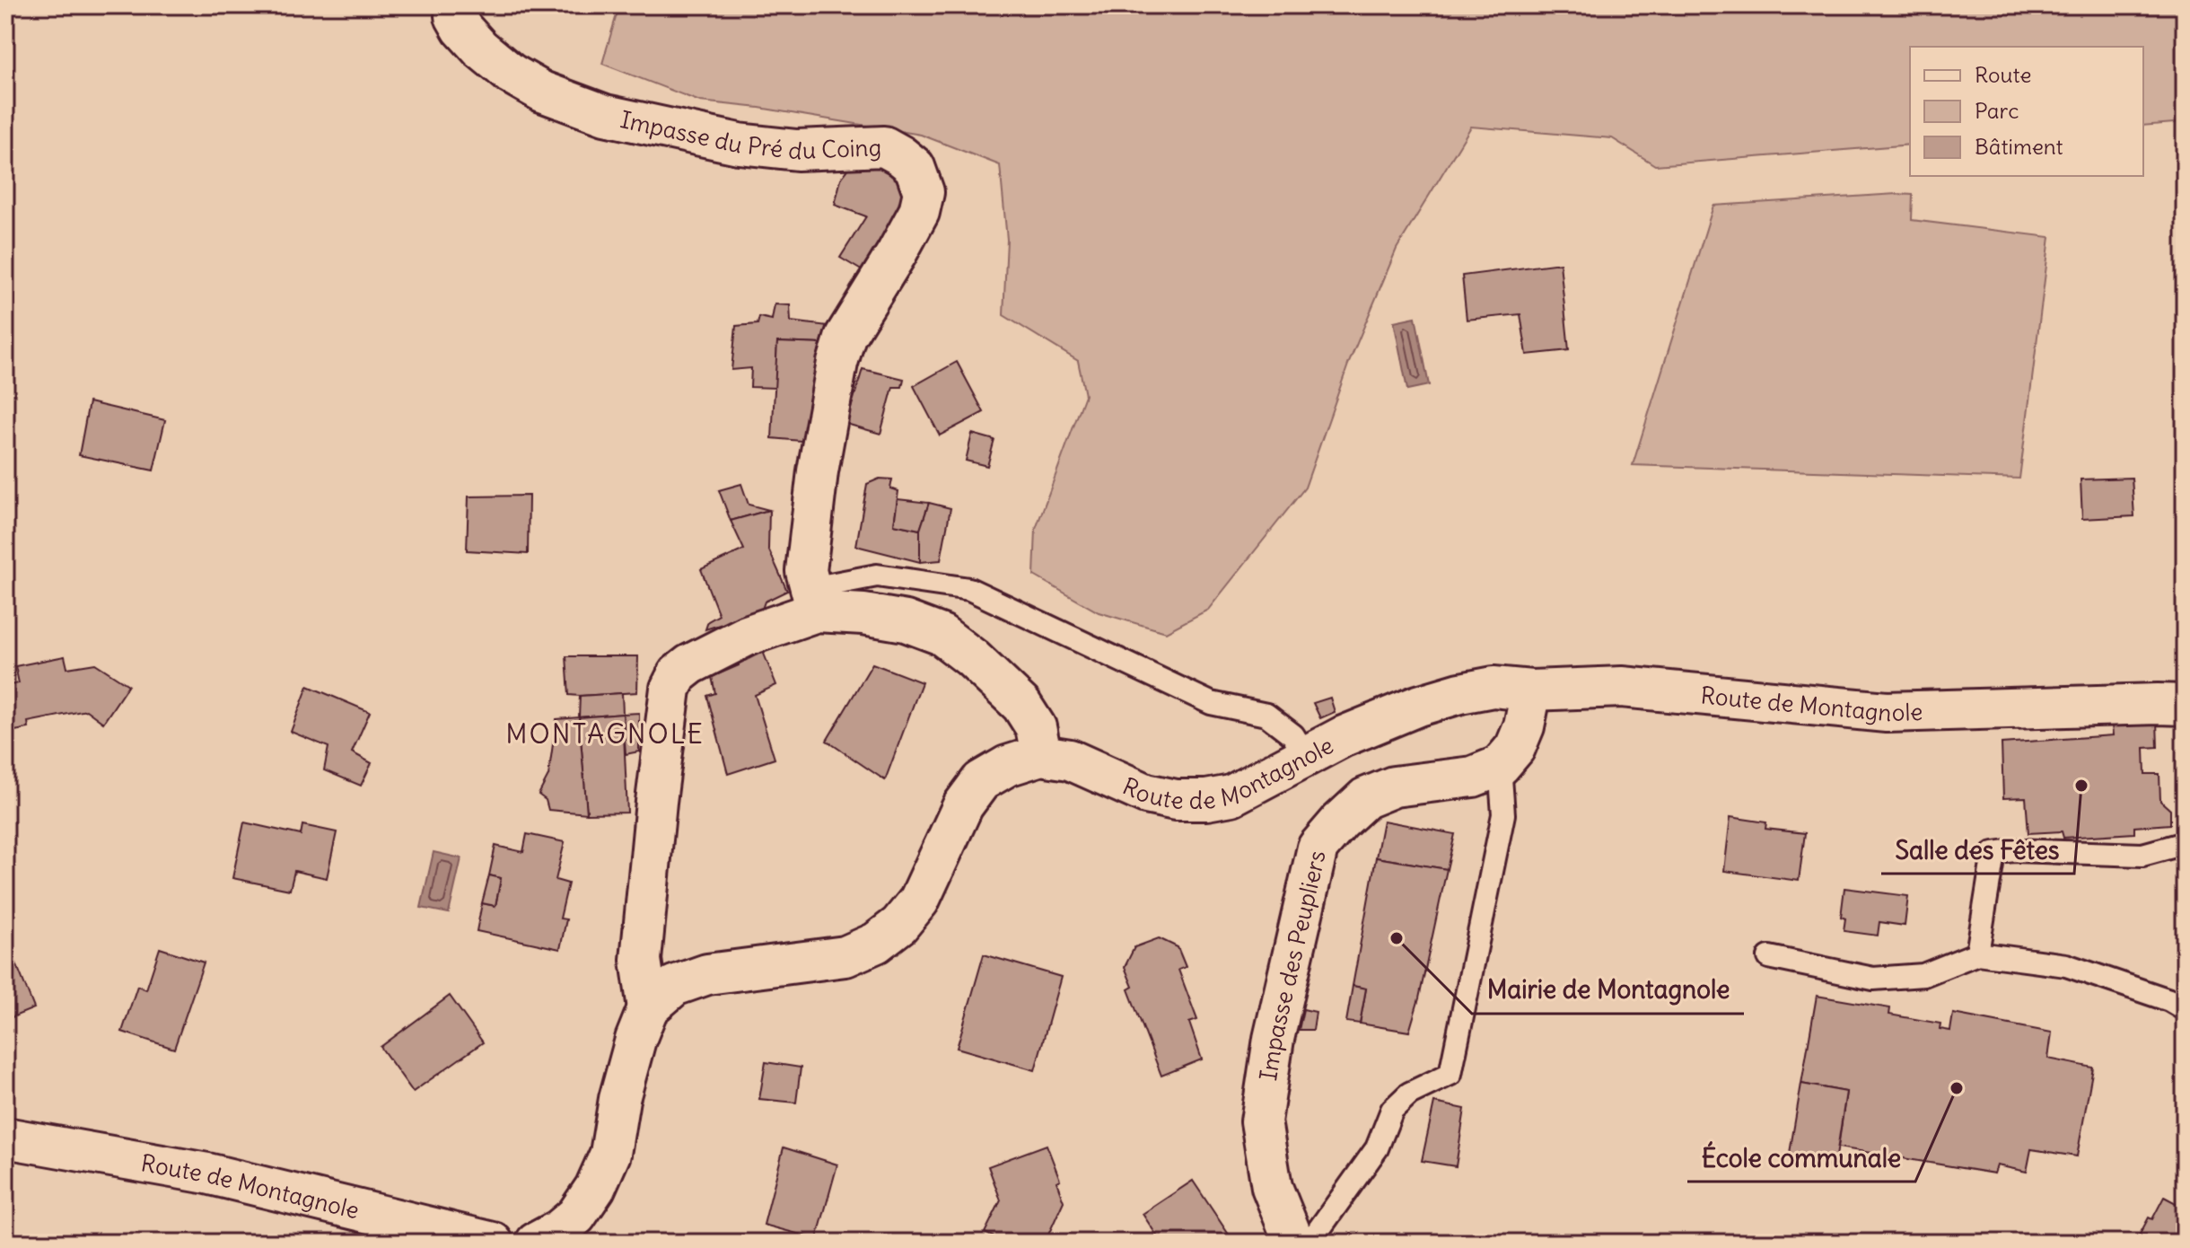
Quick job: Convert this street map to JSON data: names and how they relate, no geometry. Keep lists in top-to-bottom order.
{
  "streets": {
    "street": ["Impasse du Pré du Coing", "Route de Montagnole", "Impasse des Peupliers"]
  },
  "districts": ["MONTAGNOLE"],
  "places": ["Salle des Fêtes", "Mairie de Montagnole", "École communale"],
  "legend": ["Route", "Parc", "Bâtiment"]
}
